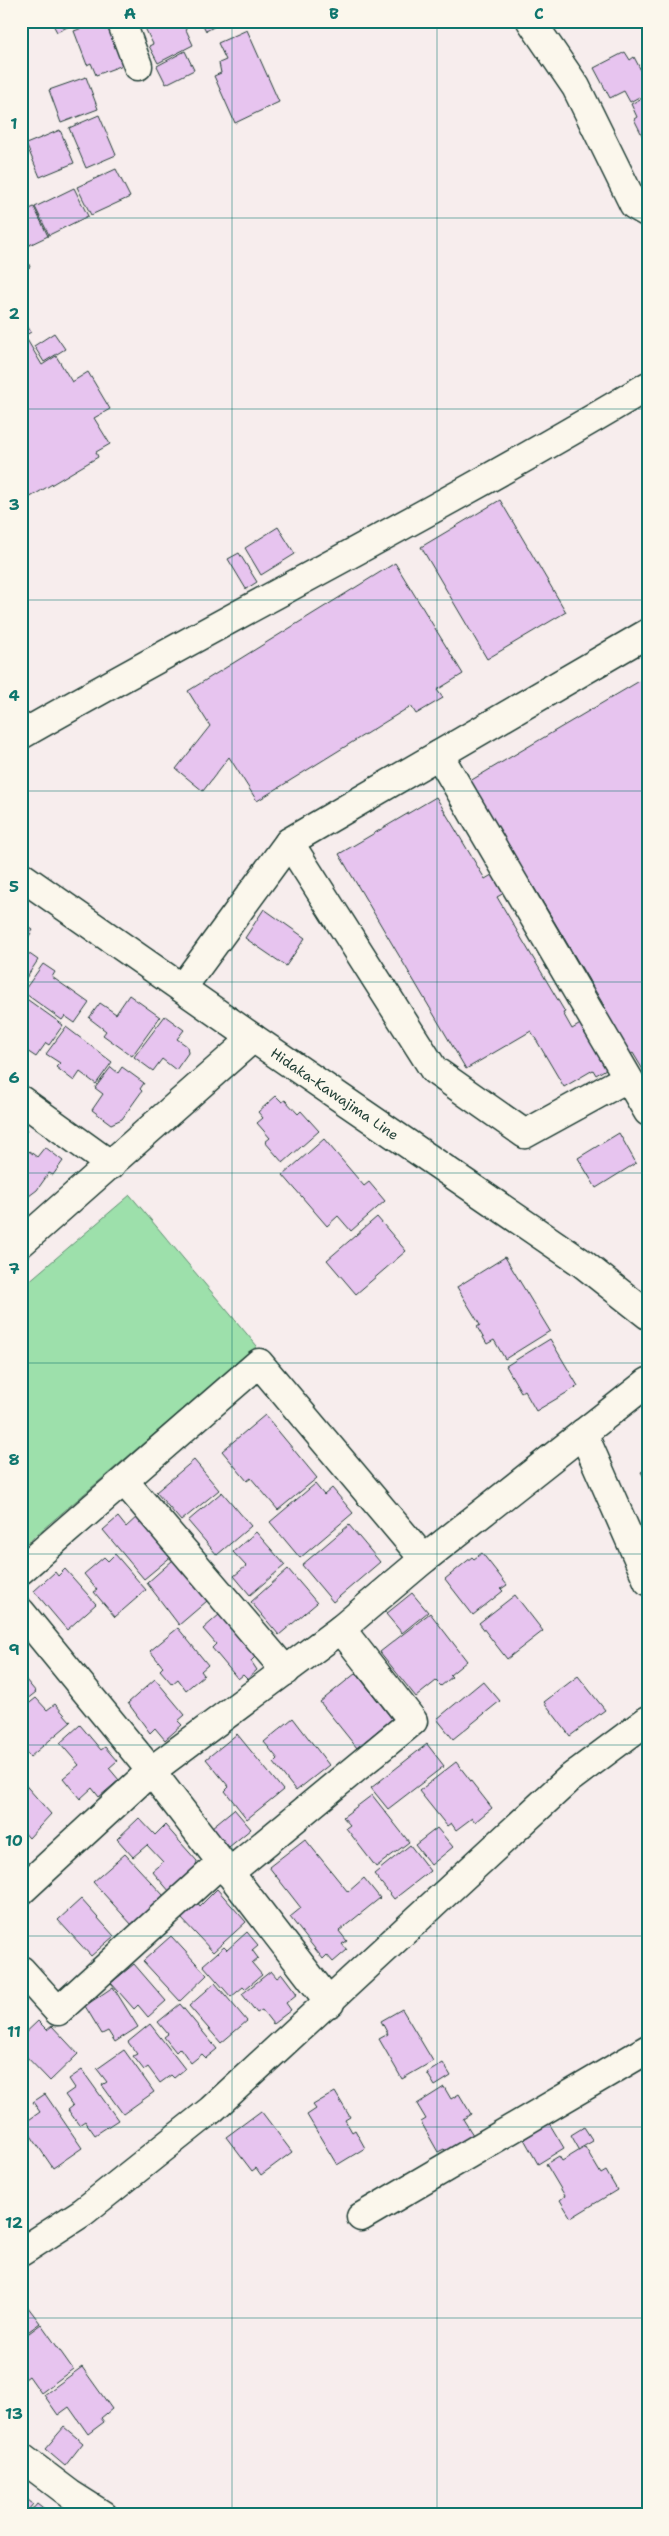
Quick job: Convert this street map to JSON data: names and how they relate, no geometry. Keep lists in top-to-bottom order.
{
  "streets": {
    "street": ["Hidaka-Kawajima Line"]
  },
  "grid": {
    "columns": ["A", "B", "C"],
    "rows": [
      "1",
      "2",
      "3",
      "4",
      "5",
      "6",
      "7",
      "8",
      "9",
      "10",
      "11",
      "12",
      "13"
    ]
  }
}
